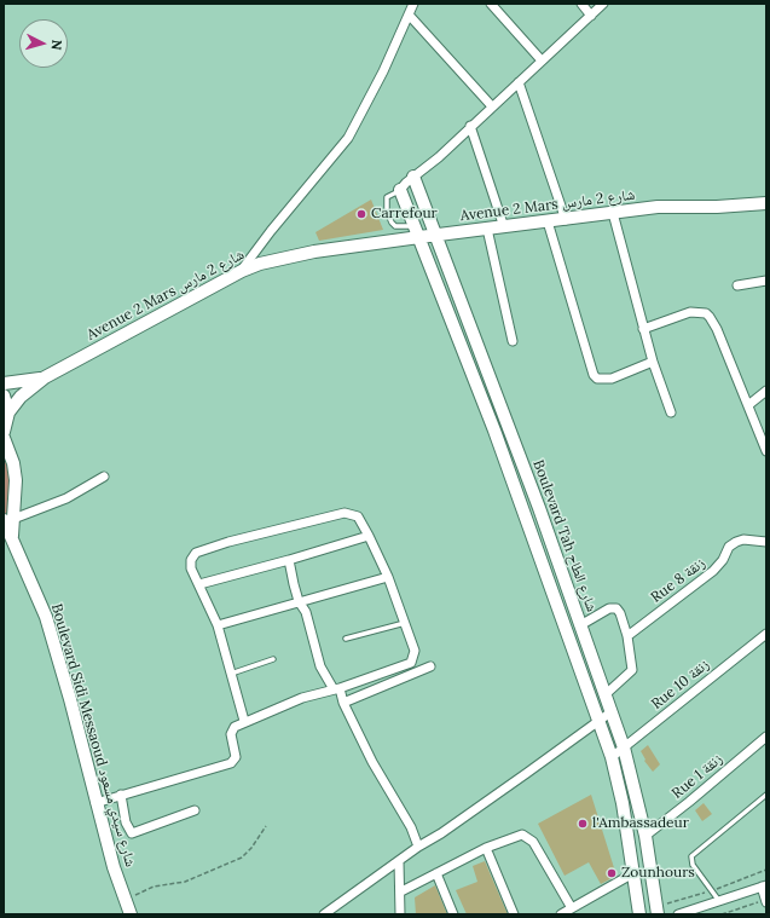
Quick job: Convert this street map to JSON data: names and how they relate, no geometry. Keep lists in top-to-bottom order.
{
  "streets": {
    "street": [
      "Avenue 2 Mars شارع 2 مارس",
      "Boulevard Tah شارع الطاح",
      "Rue 8 زنقة",
      "Rue 10 زنقة",
      "Boulevard Sidi Messaoud شارع سيدي مسعود",
      "Rue 1 زنقة"
    ]
  },
  "crossings": [
    ["Avenue 2 Mars شارع 2 مارس", "Boulevard Tah شارع الطاح"],
    ["Boulevard Tah شارع الطاح", "Rue 10 زنقة"],
    ["Boulevard Tah شارع الطاح", "Rue 1 زنقة"]
  ],
  "places": ["Carrefour", "l'Ambassadeur", "Zounhours"],
  "north": "right"
}
